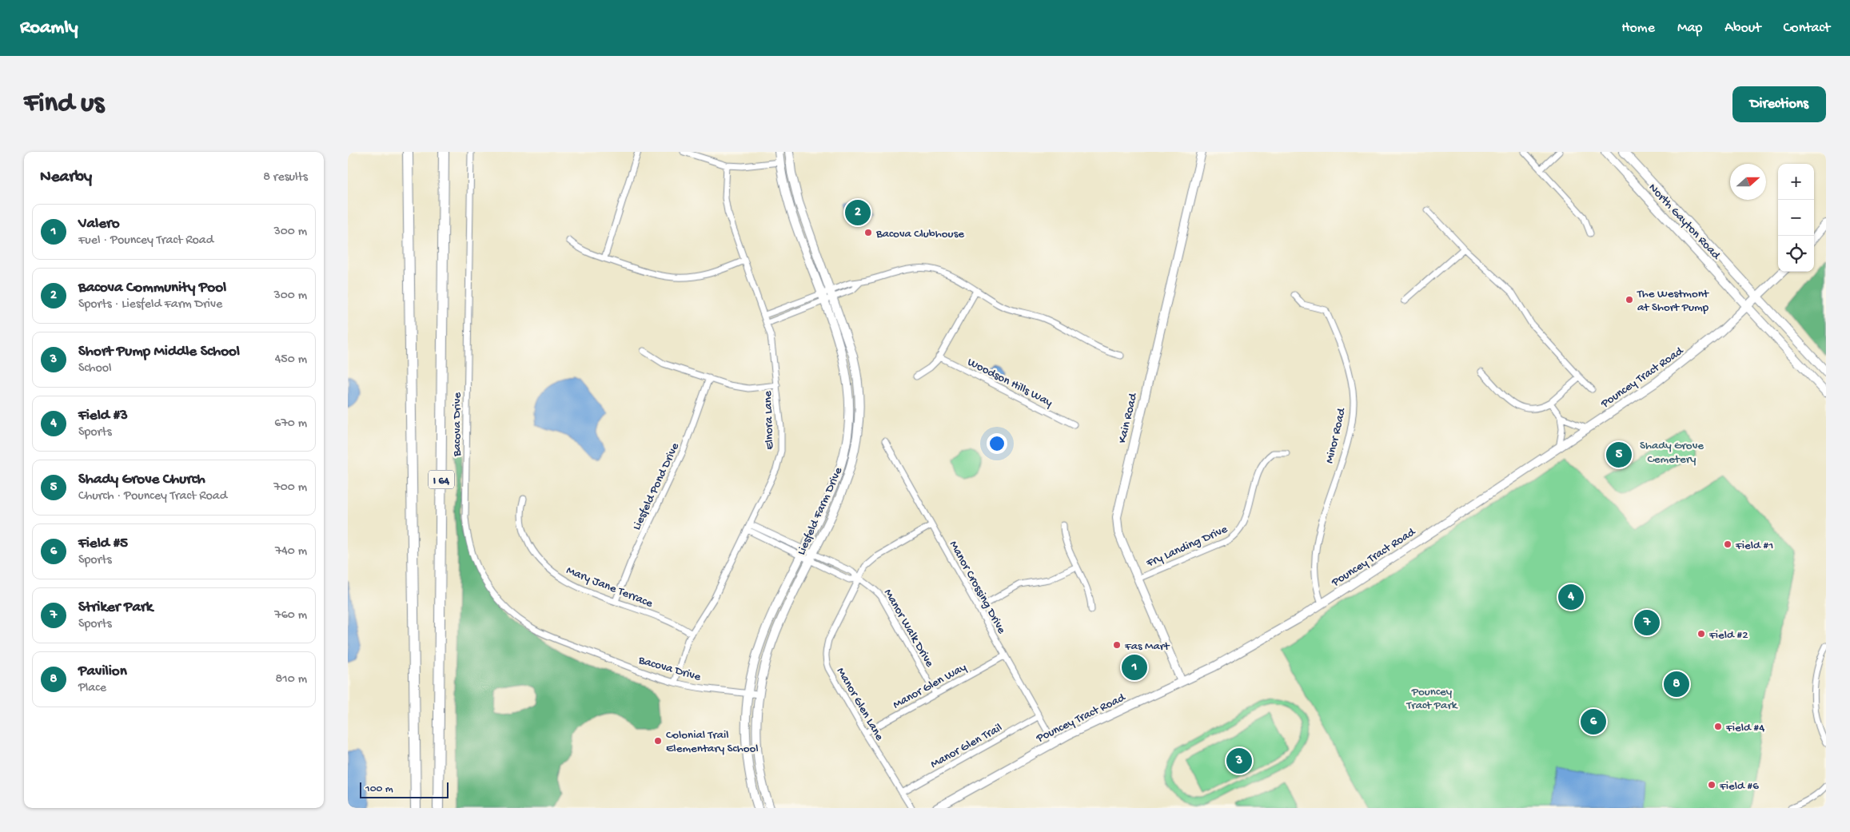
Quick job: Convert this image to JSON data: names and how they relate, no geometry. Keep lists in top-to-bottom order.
{
  "streets": {
    "highway": ["I 64"],
    "street": [
      "North Gayton Road",
      "Pouncey Tract Road",
      "Woodson Hills Way",
      "Kain Road",
      "Elnora Lane",
      "Bacova Drive",
      "Minor Road",
      "Liesfeld Pond Drive",
      "Liesfeld Farm Drive",
      "Fry Landing Drive",
      "Mary Jane Terrace",
      "Manor Crossing Drive",
      "Manor Walk Drive",
      "Manor Glen Way",
      "Manor Glen Lane",
      "Manor Glen Trail"
    ]
  },
  "crossings": [
    ["North Gayton Road", "Pouncey Tract Road"],
    ["Pouncey Tract Road", "Kain Road"],
    ["Pouncey Tract Road", "Minor Road"],
    ["Pouncey Tract Road", "Manor Crossing Drive"],
    ["Kain Road", "Fry Landing Drive"],
    ["Elnora Lane", "Bacova Drive"],
    ["Elnora Lane", "Mary Jane Terrace"],
    ["Elnora Lane", "Manor Walk Drive"],
    ["Bacova Drive", "Liesfeld Farm Drive"],
    ["Liesfeld Pond Drive", "Mary Jane Terrace"],
    ["Liesfeld Farm Drive", "Manor Walk Drive"],
    ["Manor Crossing Drive", "Manor Glen Way"],
    ["Manor Crossing Drive", "Manor Glen Lane"],
    ["Manor Crossing Drive", "Manor Glen Trail"],
    ["Manor Walk Drive", "Manor Glen Way"],
    ["Manor Walk Drive", "Manor Glen Lane"],
    ["Manor Glen Way", "Manor Glen Lane"],
    ["Manor Glen Lane", "Manor Glen Trail"]
  ],
  "parks": ["Shady Grove Cemetery", "Pouncey Tract Park"],
  "places": [
    "Bacova Clubhouse",
    "The Westmont at Short Pump",
    "Field #1",
    "Field #2",
    "Fas Mart",
    "Field #4",
    "Colonial Trail Elementary School",
    "Field #6"
  ],
  "scale_bar": "100 m",
  "north": "right",
  "page": {
    "header": "Roamly",
    "nav": [
      "Home",
      "Map",
      "About",
      "Contact"
    ],
    "buttons": "Directions",
    "title": "Find us",
    "heading": ["Nearby", "8 results"],
    "map_buttons": ["+", "−"],
    "pins": [
      "2",
      "5",
      "4",
      "7",
      "1",
      "8",
      "6",
      "3"
    ],
    "list": [
      {
        "mark": "1",
        "name": "Valero",
        "note": "Fuel · Pouncey Tract Road",
        "value": "300 m"
      },
      {
        "mark": "2",
        "name": "Bacova Community Pool",
        "note": "Sports · Liesfeld Farm Drive",
        "value": "300 m"
      },
      {
        "mark": "3",
        "name": "Short Pump Middle School",
        "note": "School",
        "value": "450 m"
      },
      {
        "mark": "4",
        "name": "Field #3",
        "note": "Sports",
        "value": "670 m"
      },
      {
        "mark": "5",
        "name": "Shady Grove Church",
        "note": "Church · Pouncey Tract Road",
        "value": "700 m"
      },
      {
        "mark": "6",
        "name": "Field #5",
        "note": "Sports",
        "value": "740 m"
      },
      {
        "mark": "7",
        "name": "Striker Park",
        "note": "Sports",
        "value": "760 m"
      },
      {
        "mark": "8",
        "name": "Pavilion",
        "note": "Place",
        "value": "810 m"
      }
    ],
    "scale": "100 m"
  }
}
